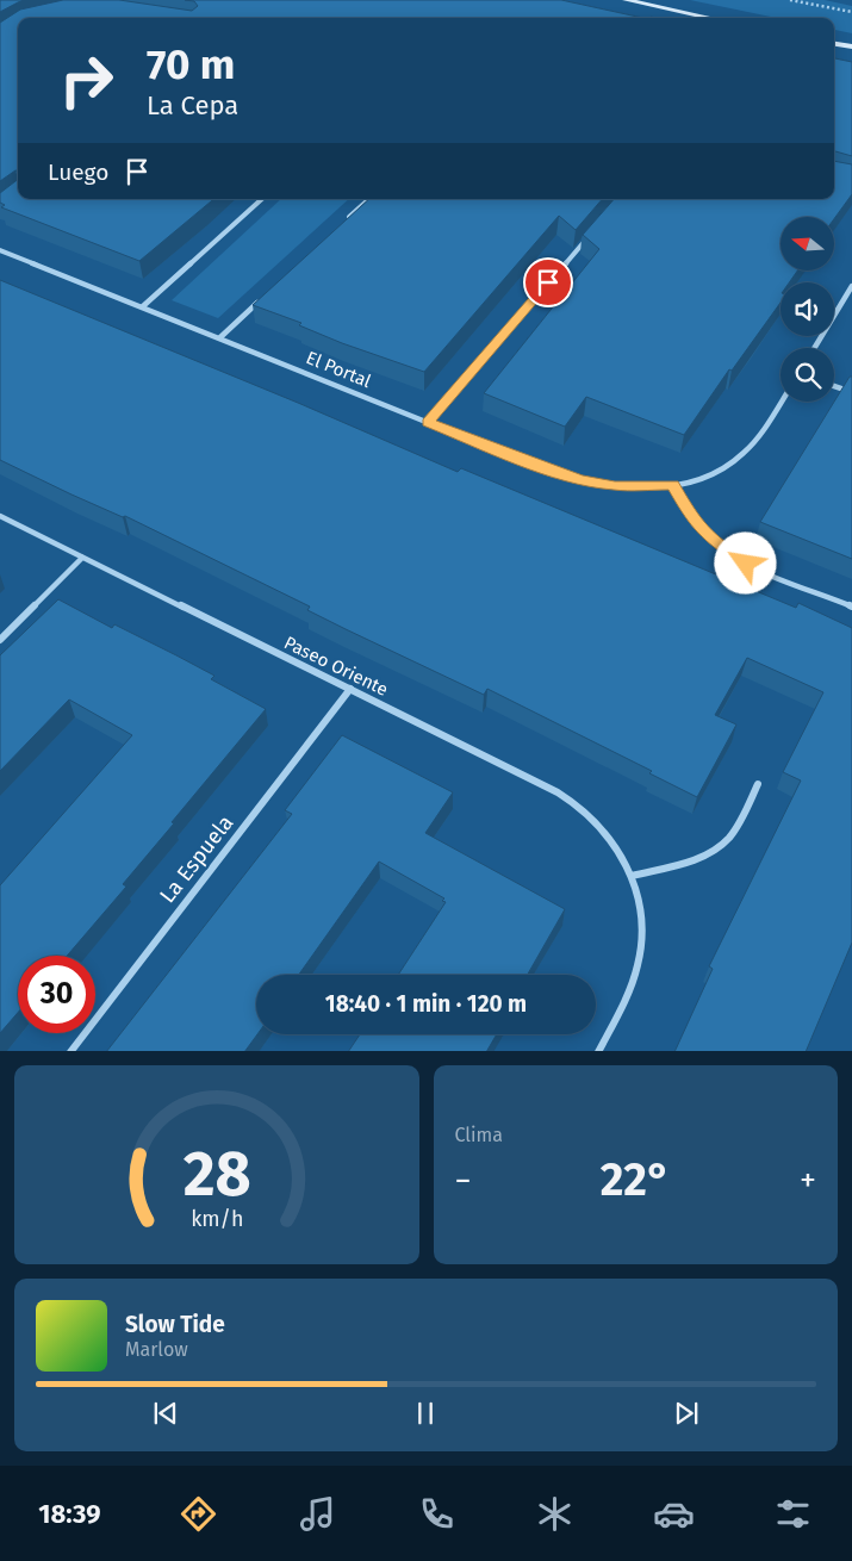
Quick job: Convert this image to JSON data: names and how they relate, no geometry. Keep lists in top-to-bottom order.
{
  "streets": {
    "street": ["El Portal", "Paseo Oriente", "La Espuela"]
  },
  "crossings": [
    ["Paseo Oriente", "La Espuela"]
  ],
  "north": "left",
  "page": {
    "turn": ["70 m", "La Cepa"],
    "then": "Luego",
    "limit": "30",
    "trip": "18:40 · 1 min · 120 m",
    "tile": "Clima",
    "heat": ["−", "22°", "+"],
    "song": ["Slow Tide", "Marlow"],
    "tabs": "18:39",
    "gauge": ["28", "km/h"]
  }
}
